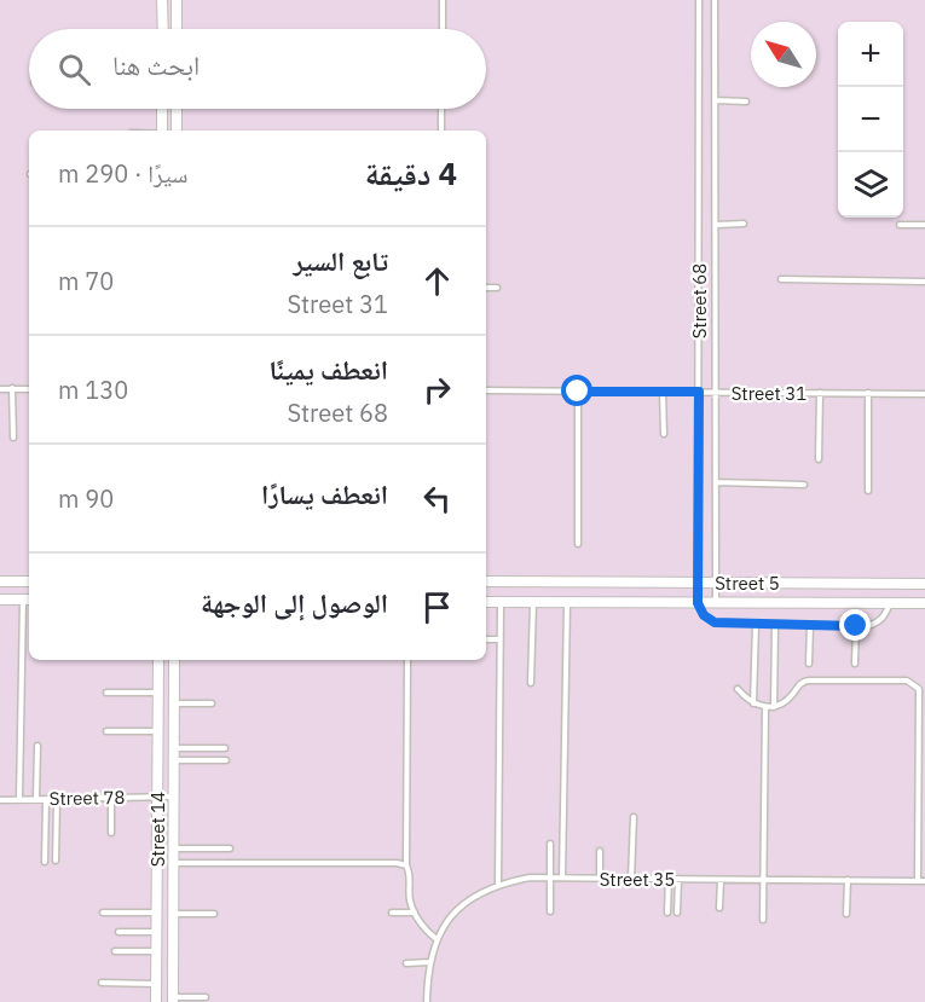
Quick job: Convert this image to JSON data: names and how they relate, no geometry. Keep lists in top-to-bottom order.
{
  "streets": {
    "street": ["Street 5", "Street 14"],
    "lane": [
      "Street 68",
      "Street 31",
      "Street 78",
      "Street 35"
    ]
  },
  "crossings": [
    ["Street 68", "Street 31"],
    ["Street 68", "Street 5"],
    ["Street 78", "Street 14"]
  ],
  "north": "top left",
  "page": {
    "map_buttons": ["+", "−"],
    "search": "ابحث هنا",
    "heading": ["4 دقيقة", "سيرًا · 290 m"],
    "list": [
      ["تابع السير", "Street 31", "70 m"],
      ["انعطف يمينًا", "Street 68", "130 m"],
      ["انعطف يسارًا", "90 m"],
      "الوصول إلى الوجهة"
    ]
  }
}
